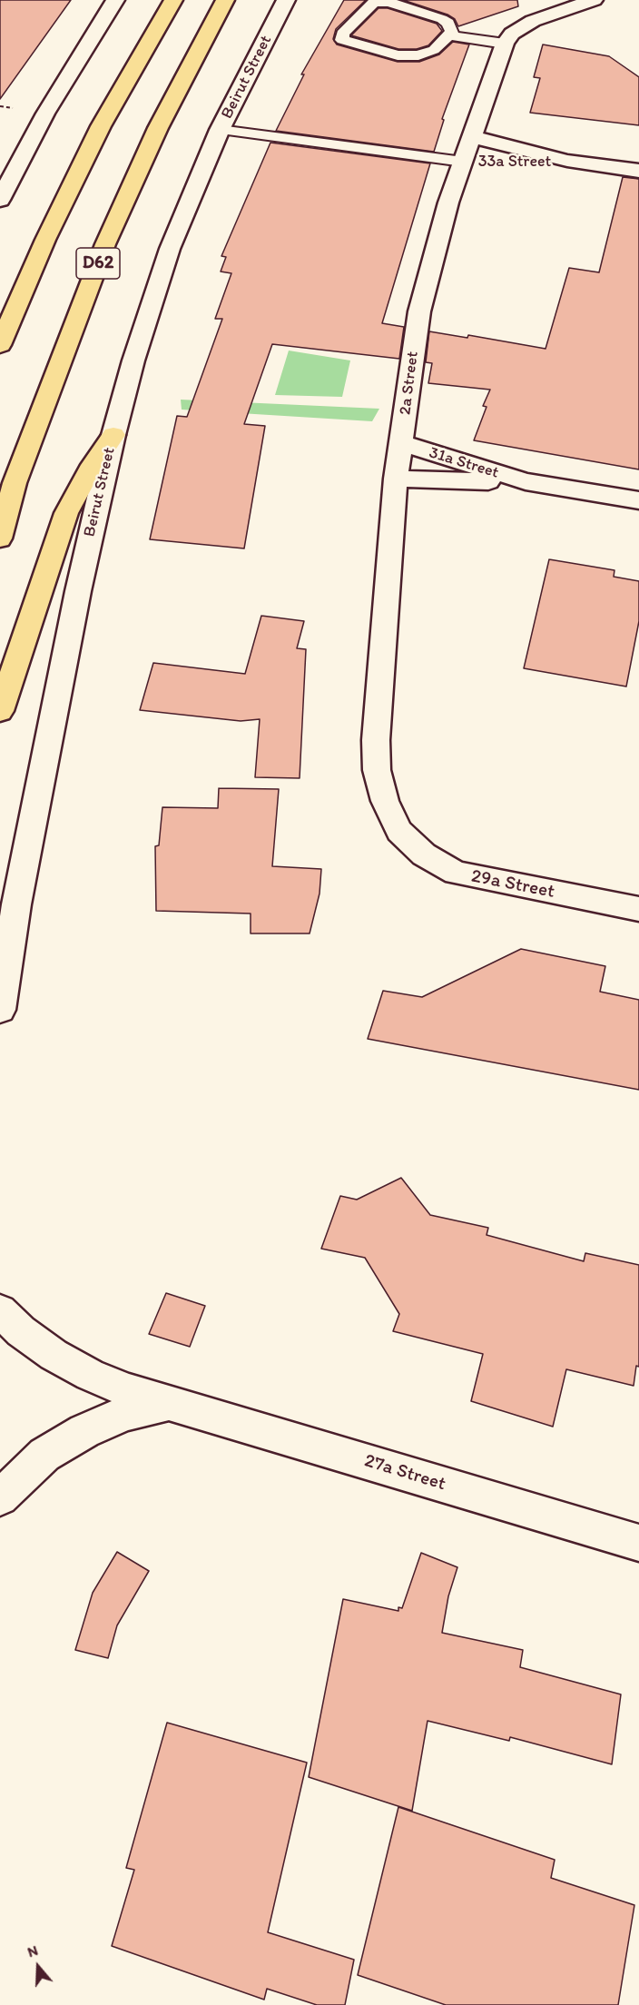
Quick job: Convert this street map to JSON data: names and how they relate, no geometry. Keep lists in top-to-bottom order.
{
  "streets": {
    "main road": ["D62"],
    "street": [
      "Beirut Street",
      "33a Street",
      "2a Street",
      "31a Street",
      "29a Street",
      "27a Street"
    ]
  },
  "crossings": [
    ["33a Street", "2a Street"],
    ["2a Street", "31a Street"],
    ["2a Street", "29a Street"]
  ],
  "north": "top"
}
